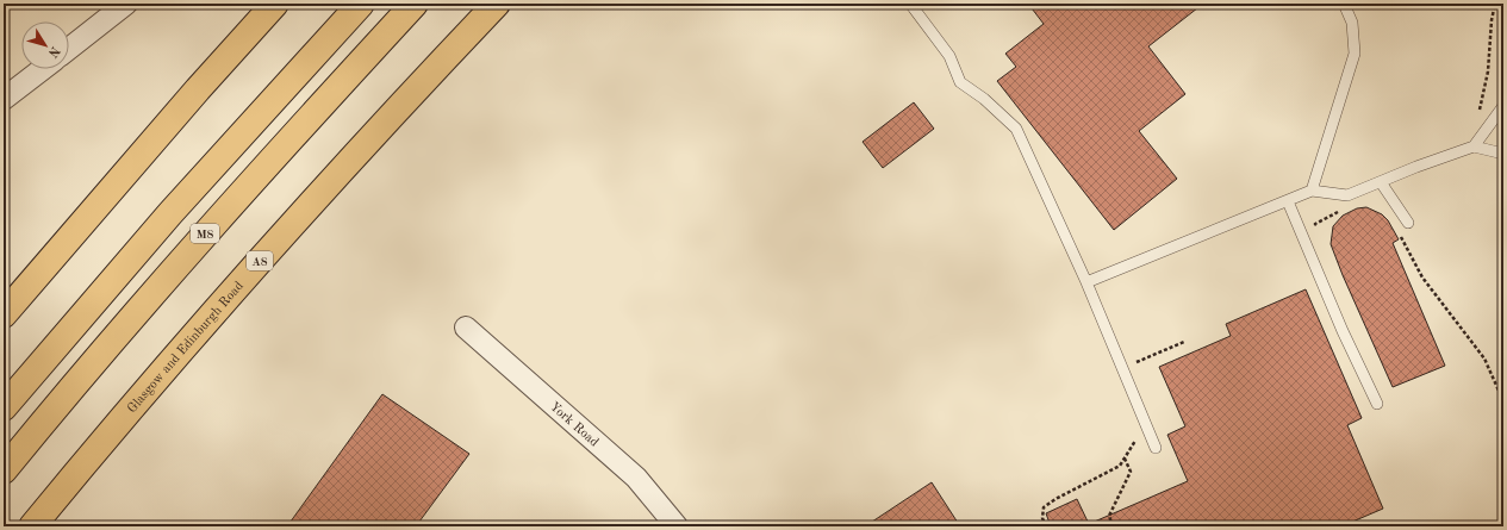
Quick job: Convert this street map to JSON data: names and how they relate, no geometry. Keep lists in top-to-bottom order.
{
  "streets": {
    "highway": ["M8", "A8", "Glasgow and Edinburgh Road"],
    "street": ["York Road"]
  },
  "north": "bottom right"
}
